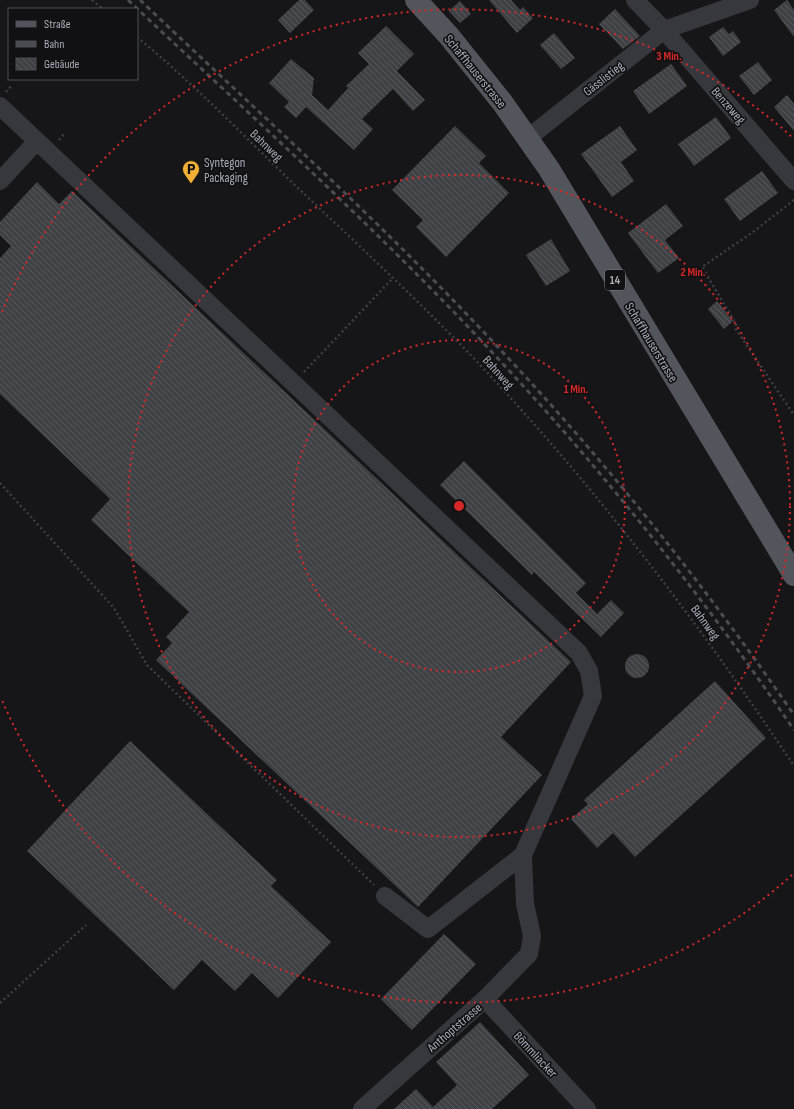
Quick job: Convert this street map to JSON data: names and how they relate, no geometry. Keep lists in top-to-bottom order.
{
  "streets": {
    "main road": ["Schaffhauserstrasse", "14"],
    "street": [
      "Gässlistieg",
      "Benzeweg",
      "Anthoptstrasse",
      "Bömmliacker"
    ],
    "path": ["Bahnweg"]
  },
  "crossings": [
    ["Schaffhauserstrasse", "Gässlistieg"],
    ["Gässlistieg", "Benzeweg"],
    ["Anthoptstrasse", "Bömmliacker"]
  ],
  "places": {
    "parking": ["Syntegon Packaging"]
  },
  "legend": ["Straße", "Bahn", "Gebäude"],
  "rings": ["3 Min.", "2 Min.", "1 Min."]
}
